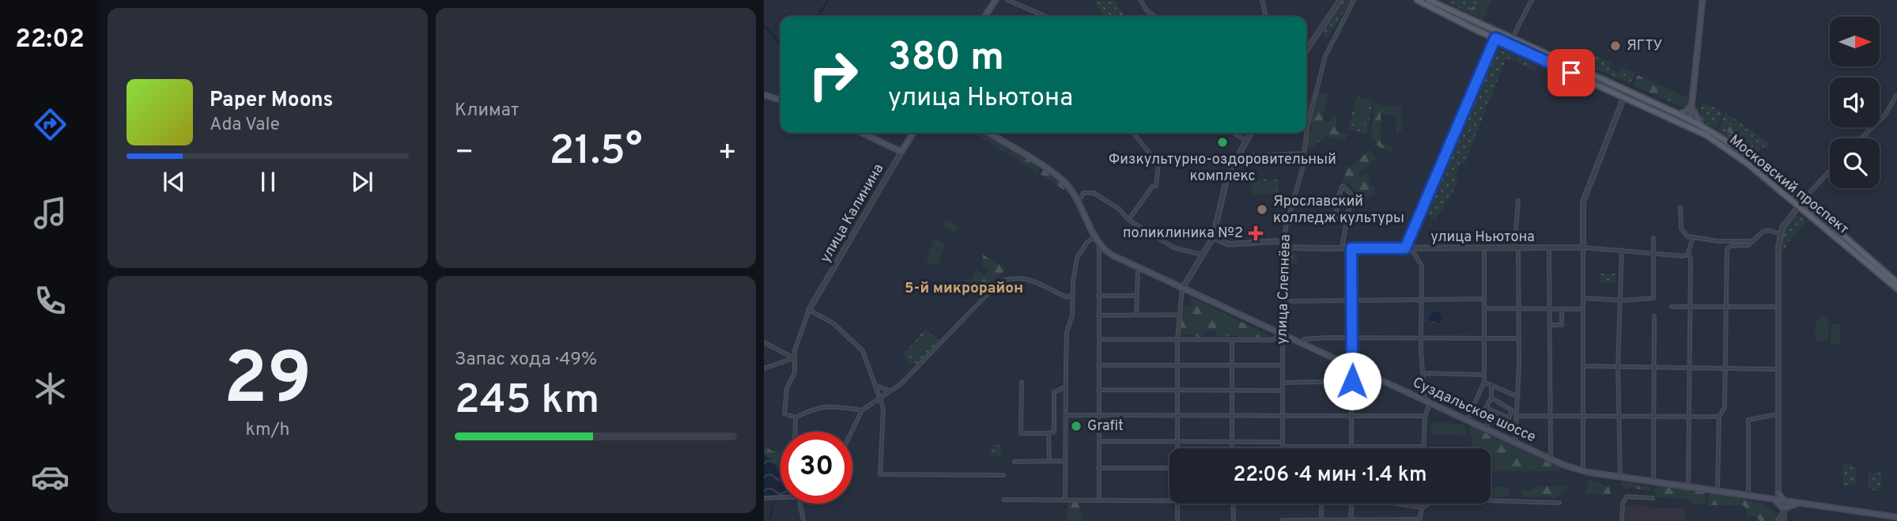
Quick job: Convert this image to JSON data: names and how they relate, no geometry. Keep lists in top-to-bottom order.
{
  "streets": {
    "main road": ["Московский проспект", "улица Калинина", "Суздальское шоссе"],
    "street": ["улица Ньютона", "улица Слепнёва"]
  },
  "crossings": [
    ["улица Ньютона", "улица Слепнёва"],
    ["улица Слепнёва", "Суздальское шоссе"]
  ],
  "districts": ["5-й микрорайон"],
  "places": {
    "other": [
      "ЯГТУ",
      "Физкультурно-оздоровительный комплекс",
      "Ярославский колледж культуры",
      "Grafit"
    ],
    "health": ["поликлиника №2"]
  },
  "north": "right",
  "page": {
    "tabs": "22:02",
    "tile": [
      "Климат",
      ["29", "km/h"],
      ["Запас хода · 49%", "245 km"]
    ],
    "turn": ["380 m", "улица Ньютона"],
    "song": ["Paper Moons", "Ada Vale"],
    "heat": ["−", "21.5°", "+"],
    "limit": "30",
    "trip": "22:06 · 4 мин · 1.4 km"
  }
}
